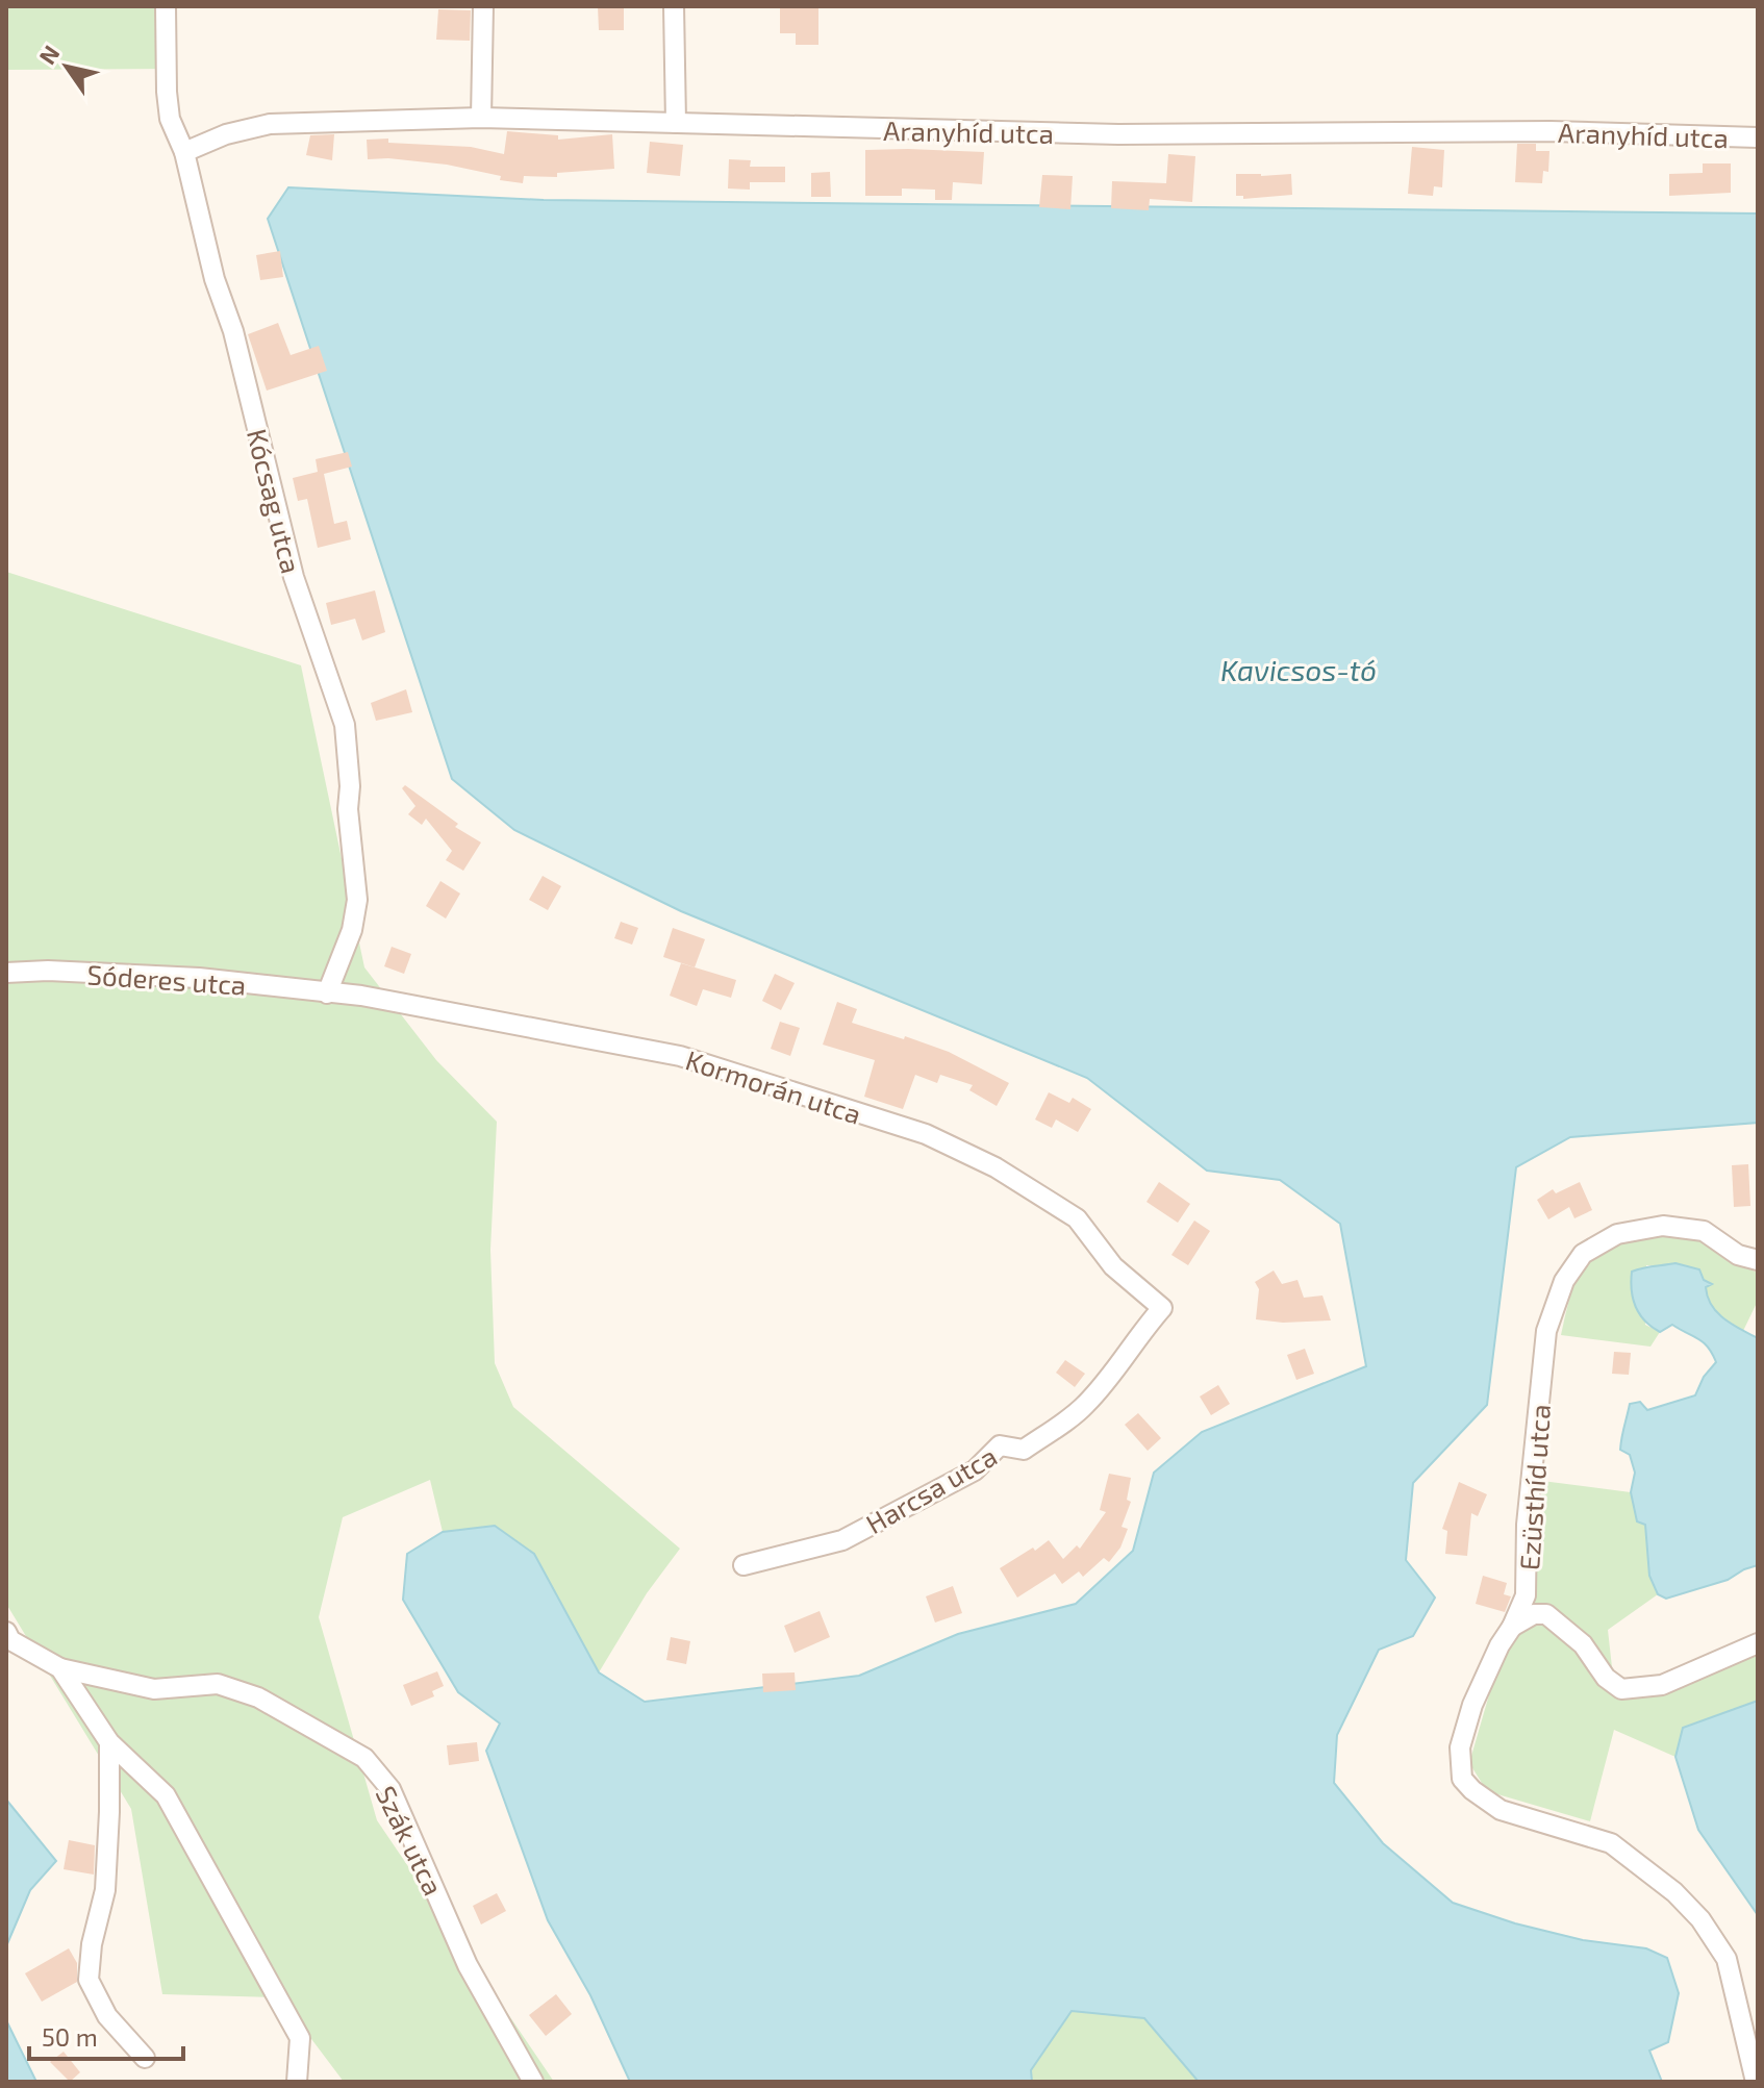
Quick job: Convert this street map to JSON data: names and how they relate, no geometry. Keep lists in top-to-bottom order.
{
  "streets": {
    "street": [
      "Aranyhíd utca",
      "Kócsag utca",
      "Sóderes utca",
      "Kormorán utca",
      "Ezüsthíd utca",
      "Harcsa utca",
      "Szák utca"
    ]
  },
  "crossings": [
    ["Aranyhíd utca", "Kócsag utca"],
    ["Kócsag utca", "Sóderes utca"],
    ["Kócsag utca", "Kormorán utca"],
    ["Sóderes utca", "Kormorán utca"],
    ["Kormorán utca", "Harcsa utca"]
  ],
  "water": ["Kavicsos-tó"],
  "scale_bar": "50 m",
  "north": "top left"
}
